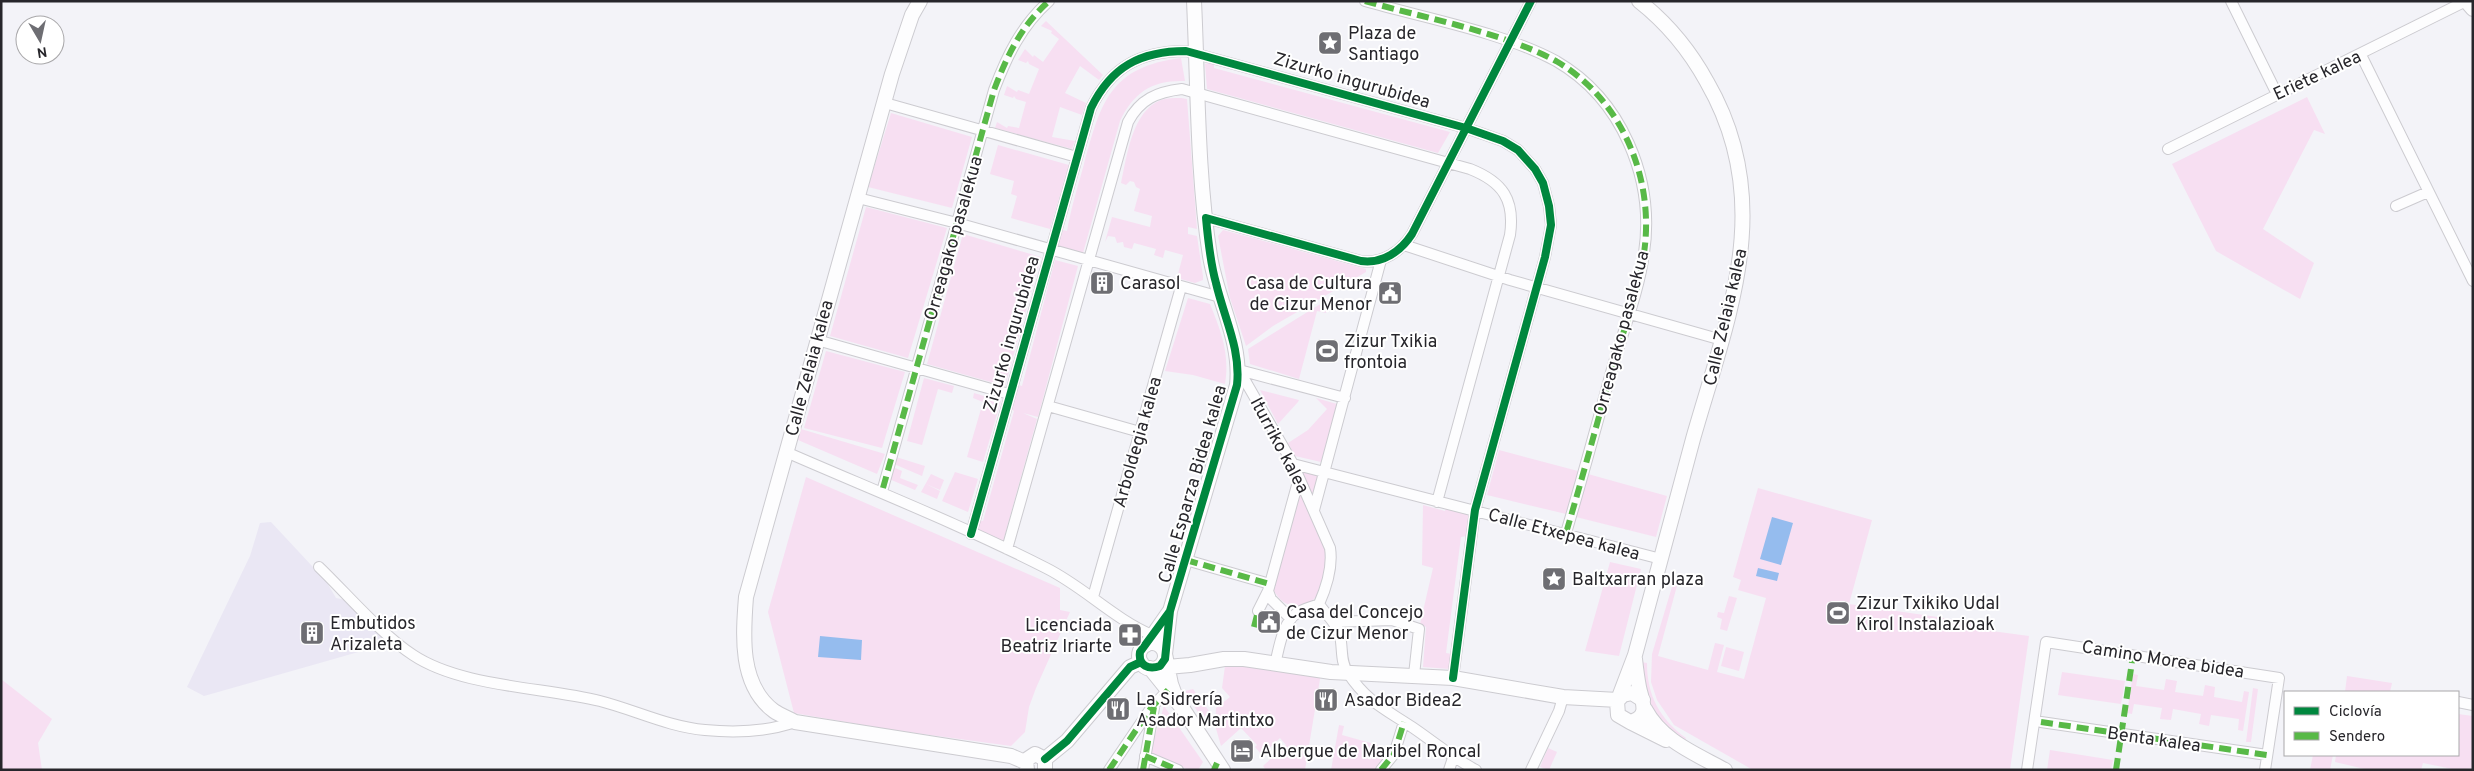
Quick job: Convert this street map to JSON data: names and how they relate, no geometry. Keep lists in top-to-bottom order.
{
  "streets": {
    "street": [
      "Eriete kalea",
      "Zizurko ingurubidea",
      "Orreagako pasalekua",
      "Calle Zelaia kalea",
      "Arboldegia kalea",
      "Iturriko kalea",
      "Calle Esparza Bidea kalea",
      "Calle Etxepea kalea",
      "Camino Morea bidea",
      "Benta kalea"
    ]
  },
  "crossings": [
    ["Zizurko ingurubidea", "Calle Esparza Bidea kalea"],
    ["Zizurko ingurubidea", "Calle Etxepea kalea"],
    ["Orreagako pasalekua", "Calle Etxepea kalea"],
    ["Calle Zelaia kalea", "Calle Etxepea kalea"],
    ["Iturriko kalea", "Calle Esparza Bidea kalea"],
    ["Iturriko kalea", "Calle Etxepea kalea"],
    ["Camino Morea bidea", "Benta kalea"]
  ],
  "places": {
    "place": ["Plaza de Santiago", "Baltxarran plaza"],
    "building": ["Carasol", "Embutidos Arizaleta"],
    "public building": ["Casa de Cultura de Cizur Menor", "Casa del Concejo de Cizur Menor"],
    "sports": ["Zizur Txikia frontoia", "Zizur Txikiko Udal Kirol Instalazioak"],
    "pharmacy": ["Licenciada Beatriz Iriarte"],
    "restaurant": ["Asador Bidea2", "La Sidrería Asador Martintxo"],
    "hotel": ["Albergue de Maribel Roncal"]
  },
  "legend": ["Ciclovía", "Sendero"],
  "north": "bottom"
}
